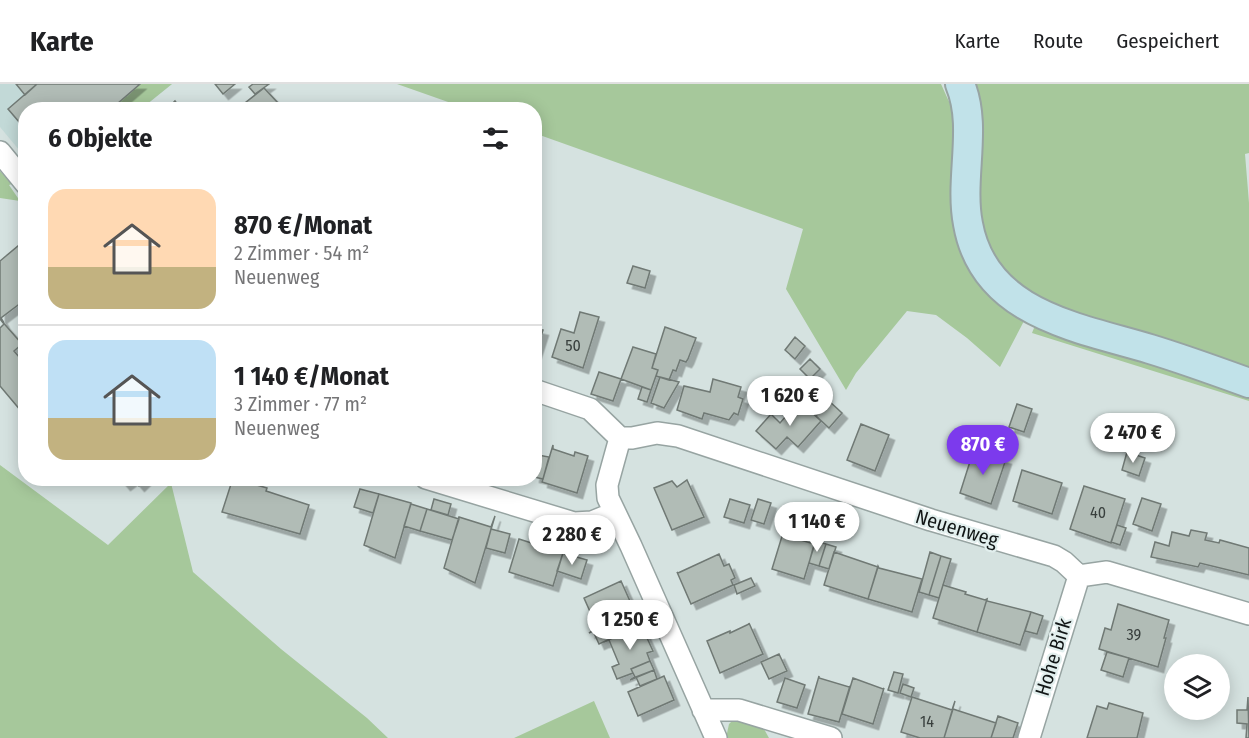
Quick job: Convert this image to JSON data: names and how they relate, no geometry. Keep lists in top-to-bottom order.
{
  "streets": {
    "street": ["Neuenweg", "Hohe Birk"]
  },
  "crossings": [
    ["Neuenweg", "Hohe Birk"]
  ],
  "house_numbers": [
    "50",
    "40",
    "39",
    "14"
  ],
  "page": {
    "header": "Karte",
    "nav": ["Karte", "Route", "Gespeichert"],
    "heading": "6 Objekte",
    "list": [
      {
        "name": "870 €/Monat",
        "note": "2 Zimmer · 54 m² · Neuenweg"
      },
      {
        "name": "1 140 €/Monat",
        "note": "3 Zimmer · 77 m² · Neuenweg"
      }
    ],
    "price": [
      "1 620 €",
      "2 470 €",
      "870 €",
      "1 140 €",
      "2 280 €",
      "1 250 €"
    ]
  }
}
